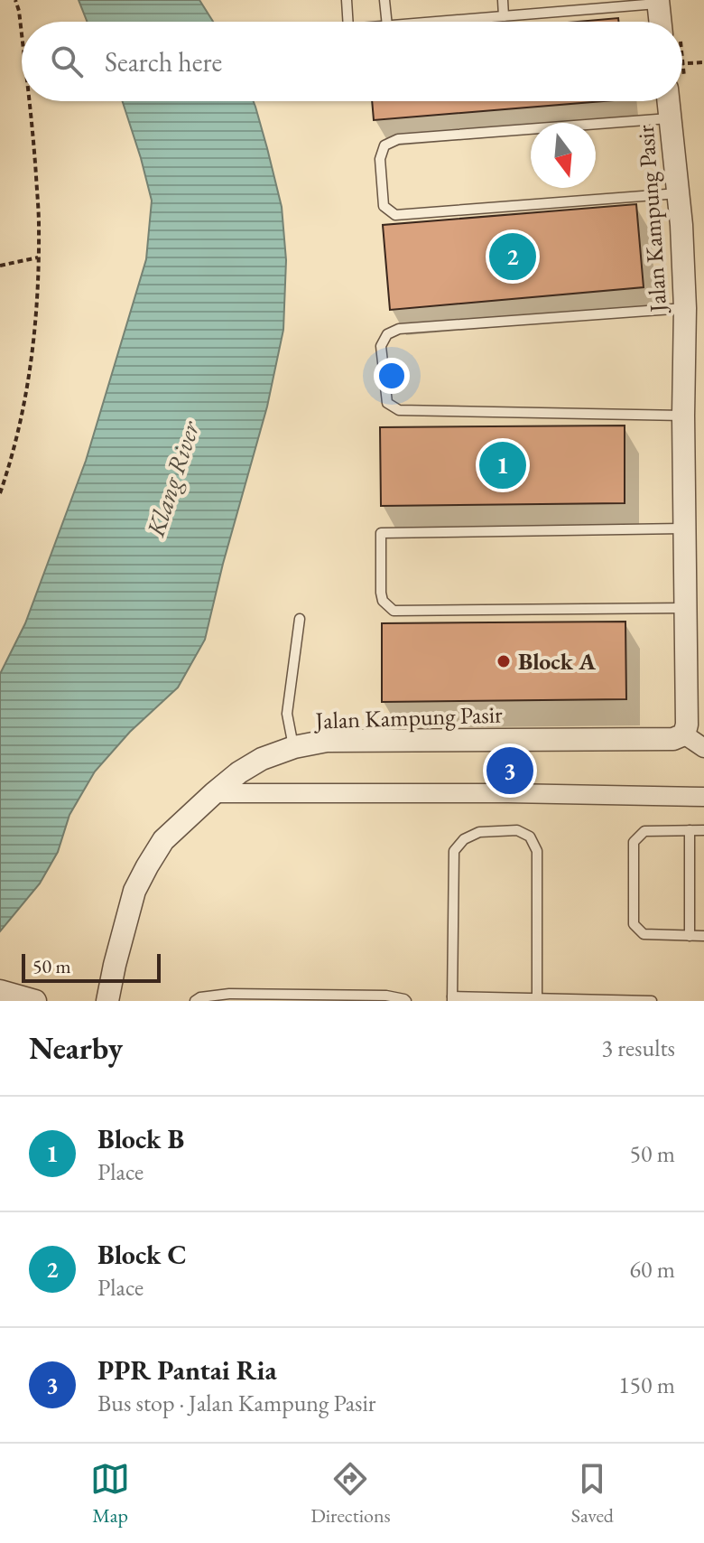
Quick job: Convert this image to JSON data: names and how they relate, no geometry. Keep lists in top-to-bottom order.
{
  "streets": {
    "street": ["Jalan Kampung Pasir"]
  },
  "water": ["Klang River"],
  "places": ["Block A"],
  "scale_bar": "50 m",
  "north": "bottom",
  "page": {
    "search": "Search here",
    "pins": ["2", "1", "3"],
    "scale": "50 m",
    "heading": ["Nearby", "3 results"],
    "list": [
      {
        "mark": "1",
        "name": "Block B",
        "note": "Place",
        "value": "50 m"
      },
      {
        "mark": "2",
        "name": "Block C",
        "note": "Place",
        "value": "60 m"
      },
      {
        "mark": "3",
        "name": "PPR Pantai Ria",
        "note": "Bus stop · Jalan Kampung Pasir",
        "value": "150 m"
      }
    ],
    "nav": ["Map", "Directions", "Saved"]
  }
}
